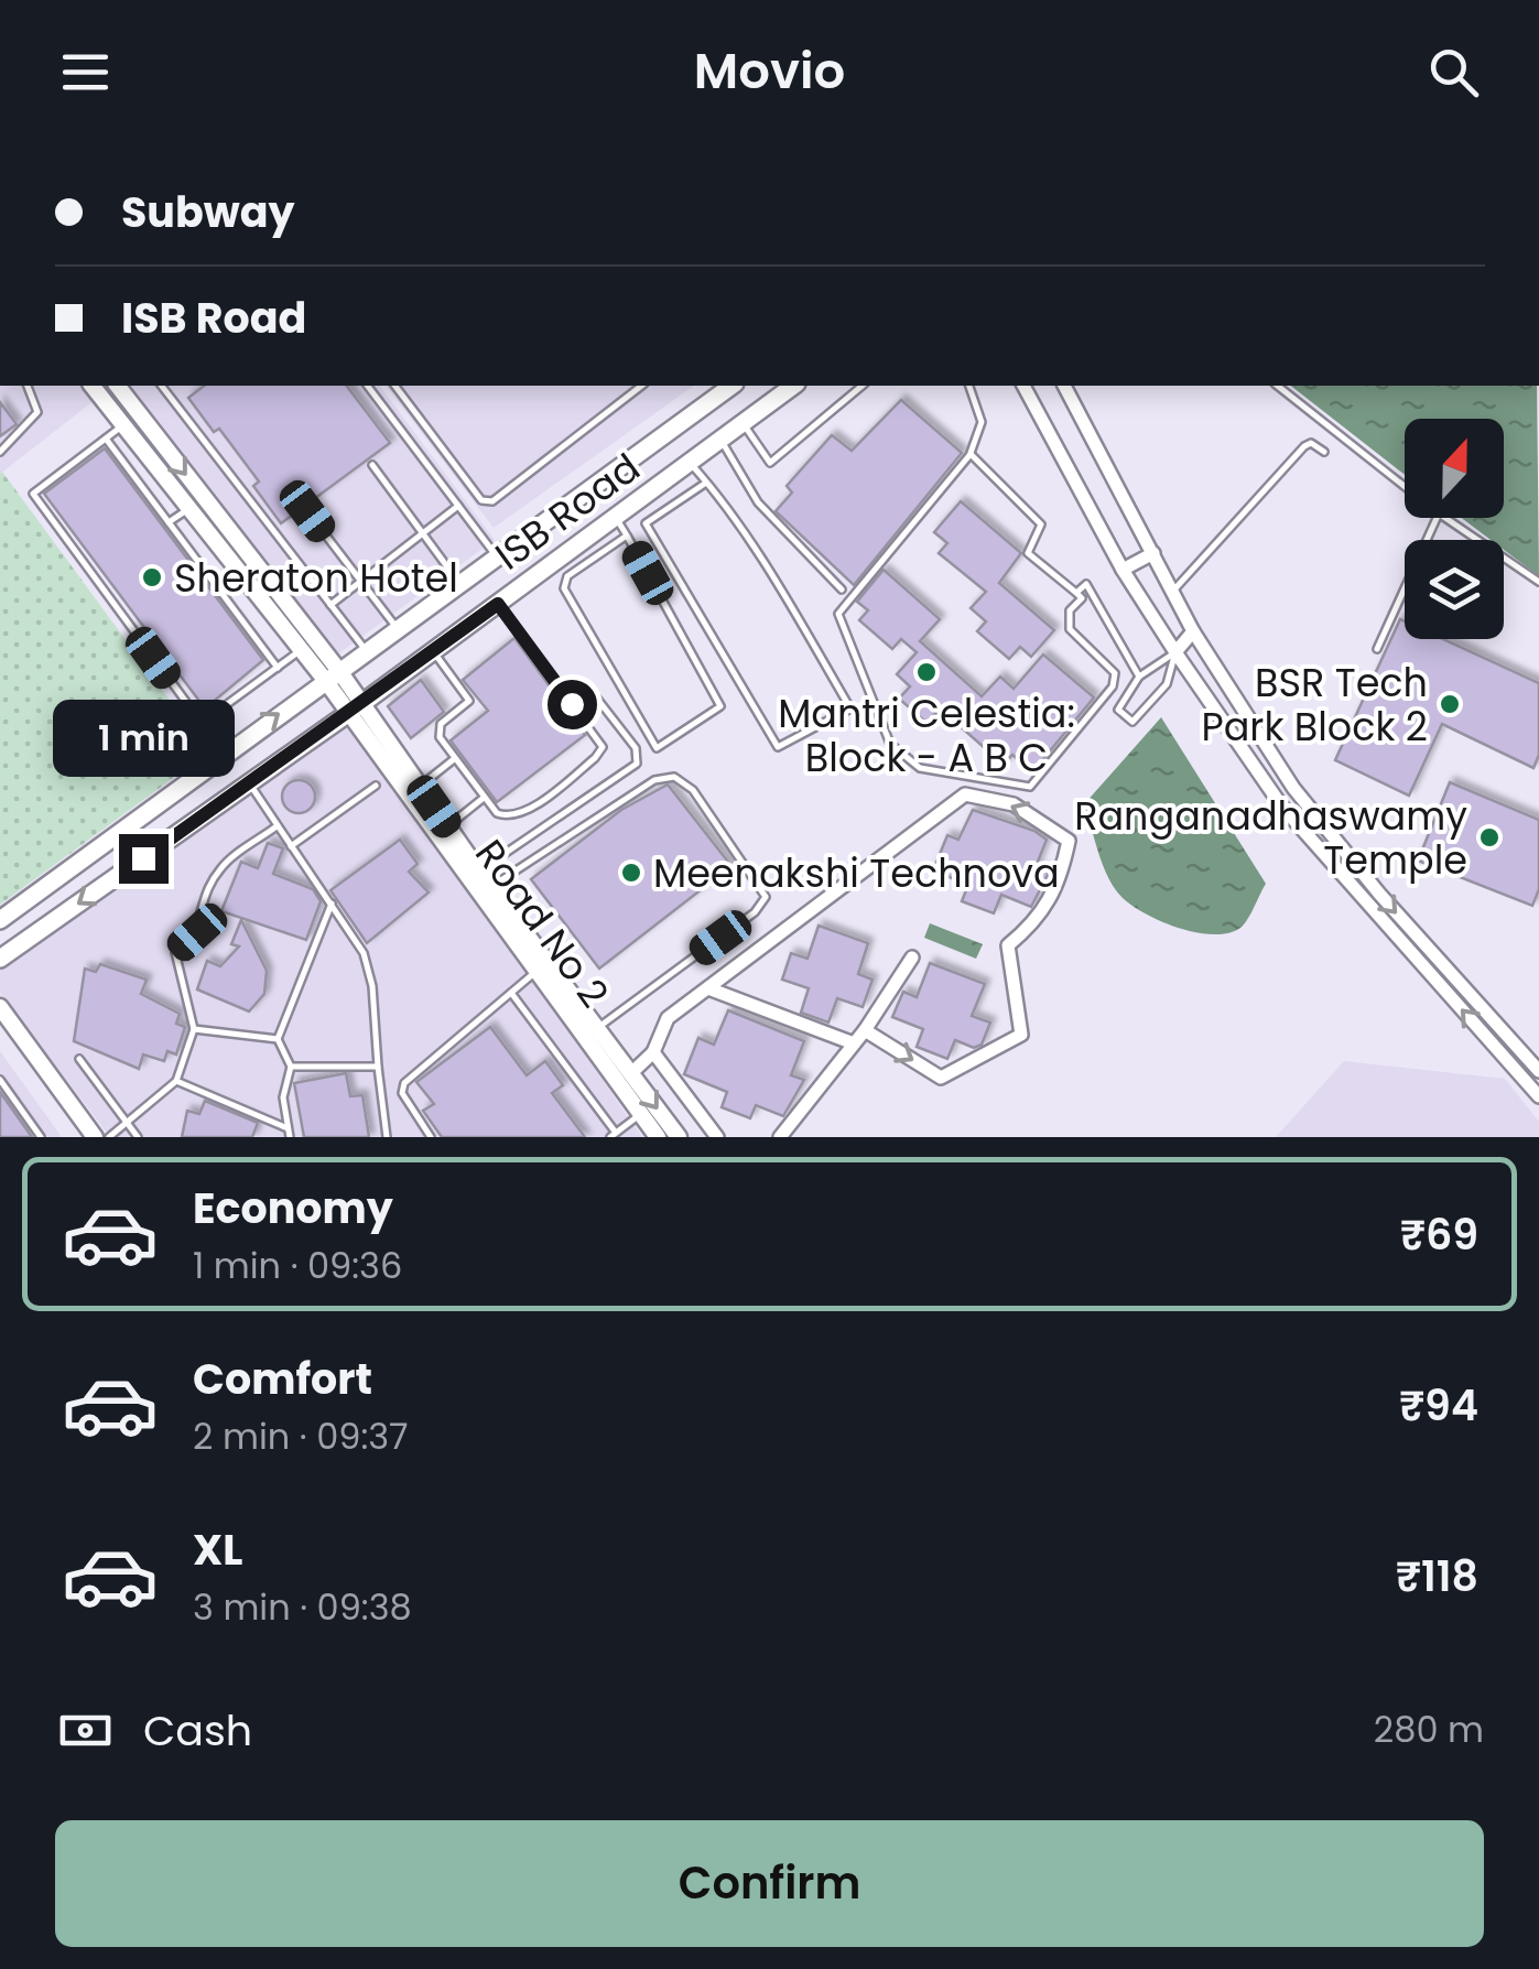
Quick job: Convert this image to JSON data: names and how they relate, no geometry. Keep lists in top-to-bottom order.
{
  "streets": {
    "main road": ["ISB Road"],
    "street": ["Road No 2"]
  },
  "crossings": [
    ["ISB Road", "Road No 2"]
  ],
  "places": [
    "Sheraton Hotel",
    "Mantri Celestia: Block - A B C",
    "BSR Tech Park Block 2",
    "Ranganadhaswamy Temple",
    "Meenakshi Technova"
  ],
  "north": "top",
  "page": {
    "header": "Movio",
    "banner": ["Subway", "ISB Road"],
    "bubble": "1 min",
    "list": [
      {
        "name": "Economy",
        "note": "1 min · 09:36",
        "value": "₹69"
      },
      {
        "name": "Comfort",
        "note": "2 min · 09:37",
        "value": "₹94"
      },
      {
        "name": "XL",
        "note": "3 min · 09:38",
        "value": "₹118"
      }
    ],
    "pay": ["Cash", "280 m"],
    "buttons": "Confirm"
  }
}
